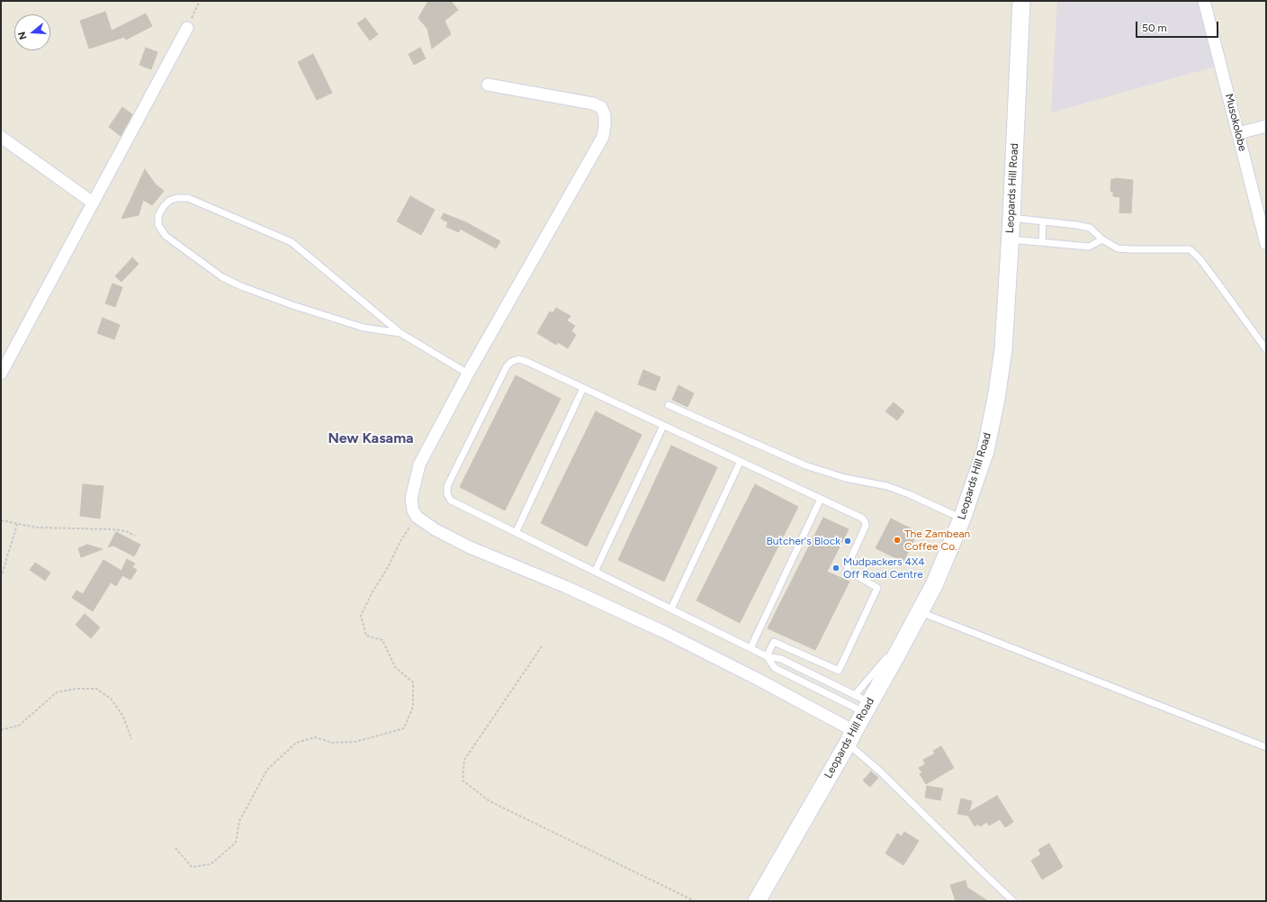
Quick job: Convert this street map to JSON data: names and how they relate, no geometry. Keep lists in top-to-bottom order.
{
  "streets": {
    "main road": ["Leopards Hill Road"],
    "street": ["Musokolobe"]
  },
  "districts": ["New Kasama"],
  "places": ["The Zambean Coffee Co.", "Butcher's Block", "Mudpackers 4X4 Off Road Centre"],
  "scale_bar": "50 m",
  "north": "left"
}
